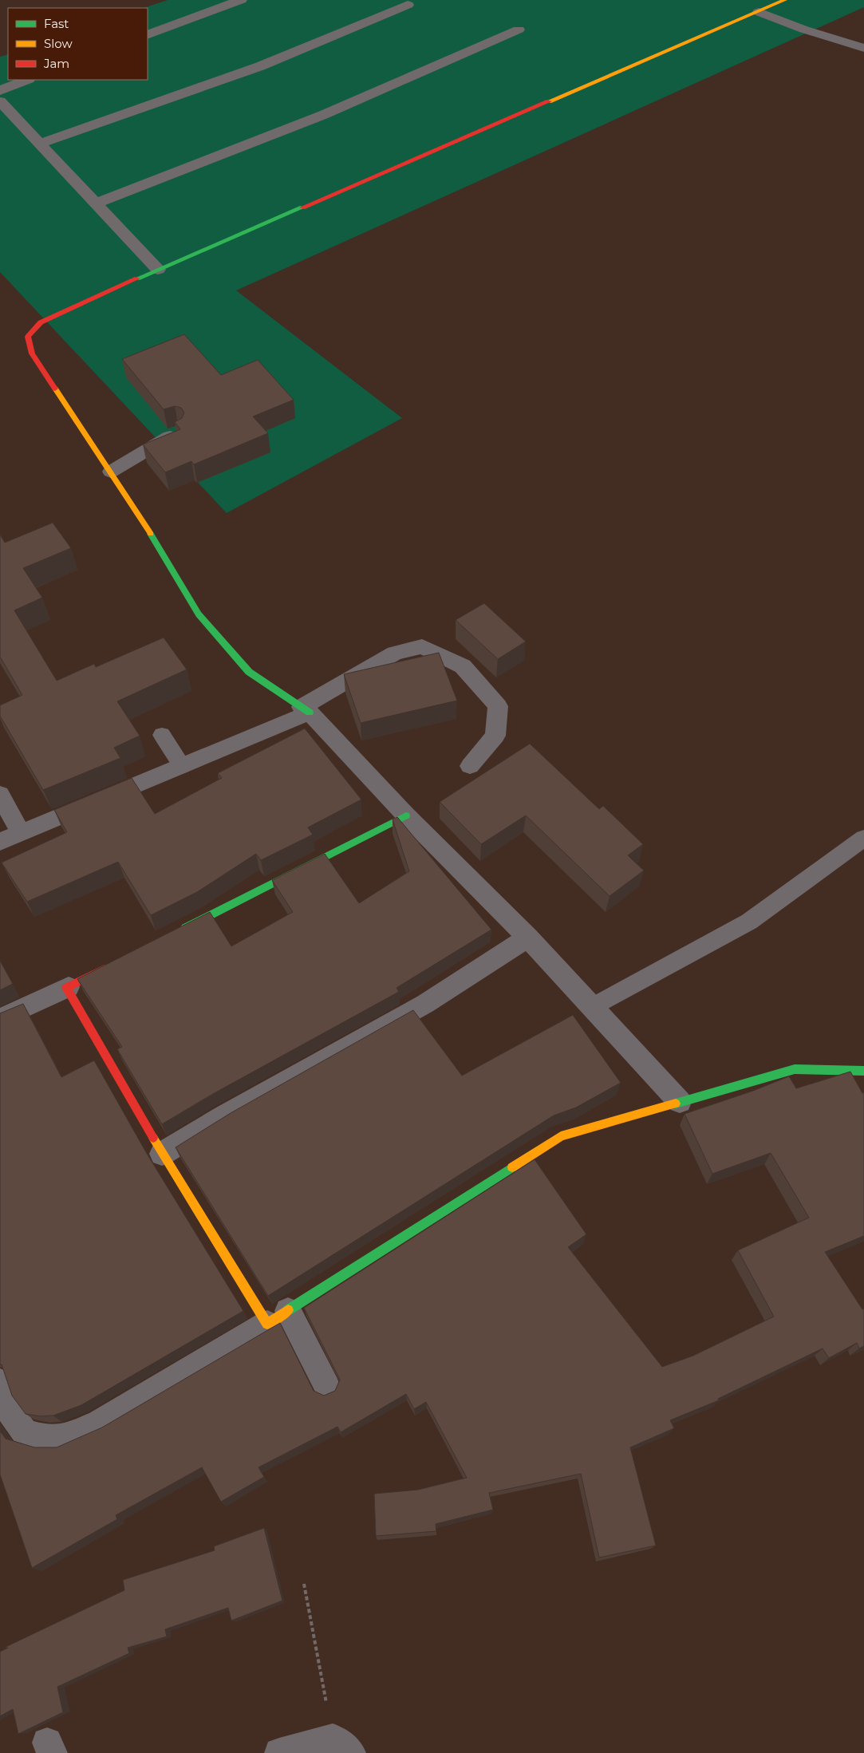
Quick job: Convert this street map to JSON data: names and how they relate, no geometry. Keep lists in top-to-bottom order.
{
  "legend": ["Fast", "Slow", "Jam"]
}
